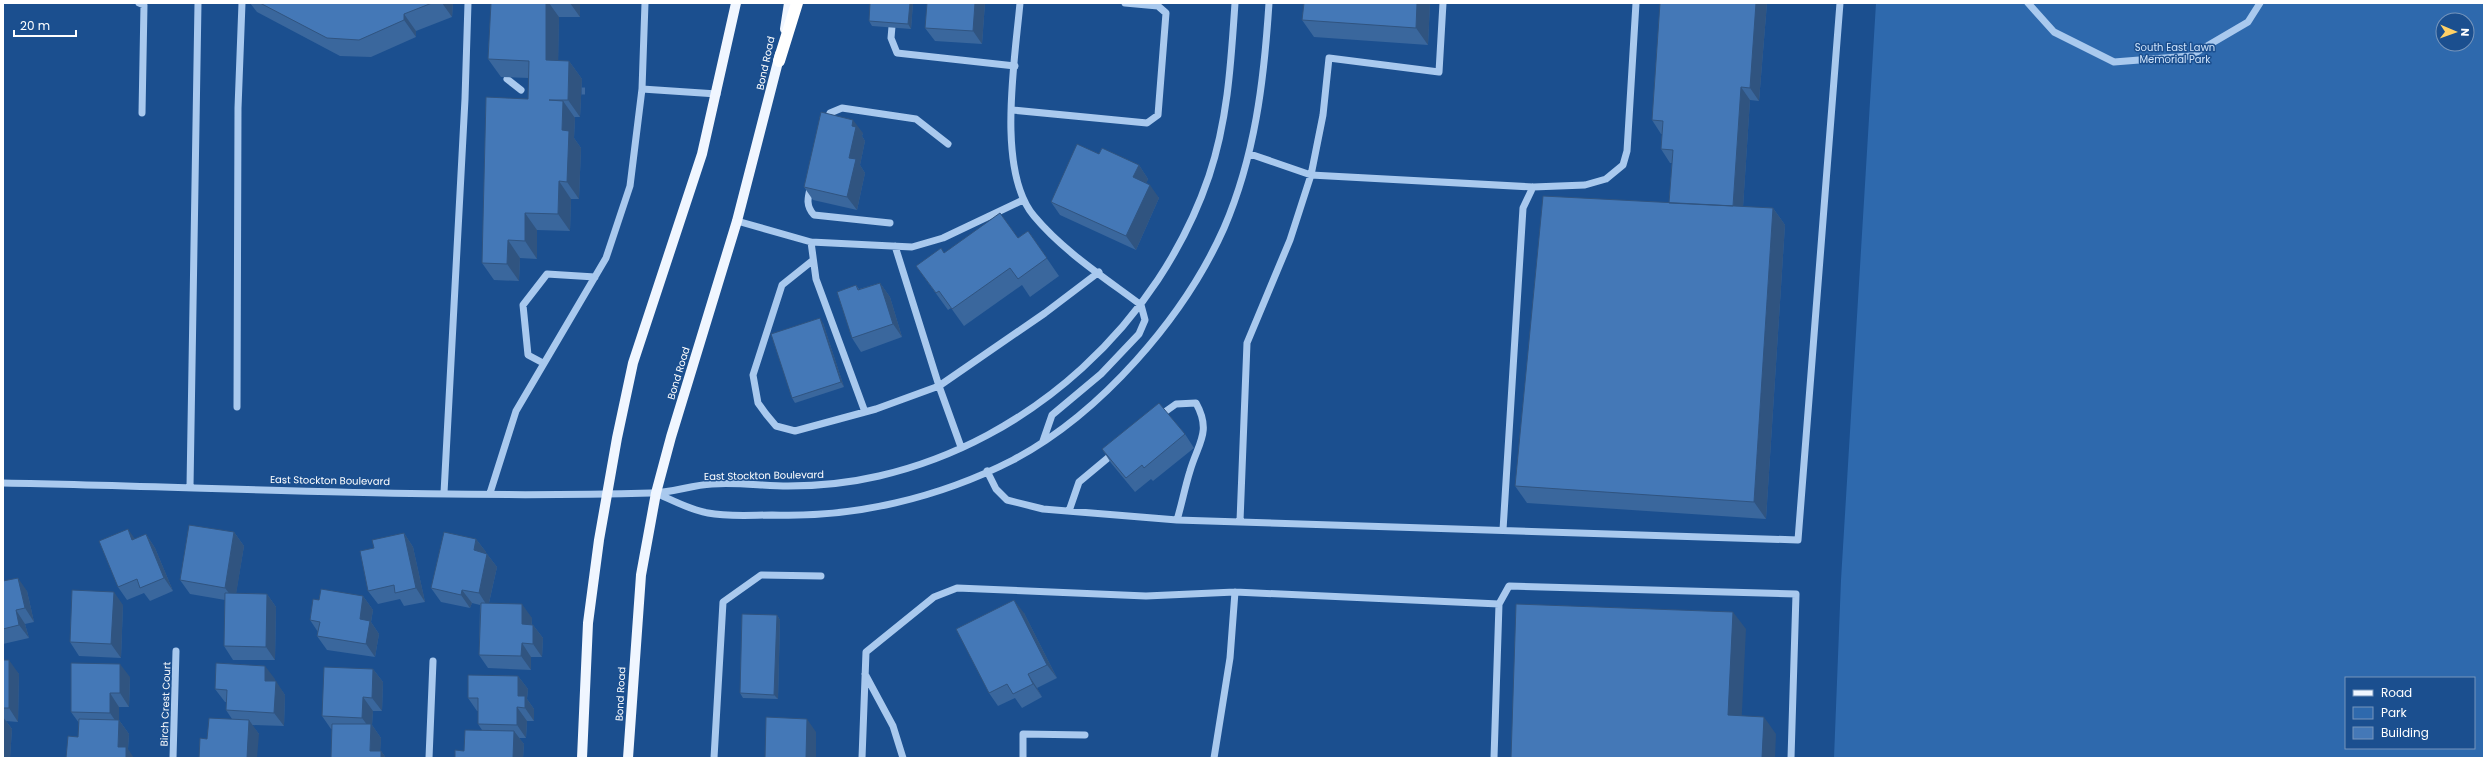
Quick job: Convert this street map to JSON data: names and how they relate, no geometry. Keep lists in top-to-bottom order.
{
  "streets": {
    "main road": ["Bond Road"],
    "street": ["East Stockton Boulevard", "Birch Crest Court"]
  },
  "crossings": [
    ["Bond Road", "East Stockton Boulevard"]
  ],
  "parks": ["South East Lawn Memorial Park"],
  "legend": ["Road", "Park", "Building"],
  "scale_bar": "20 m",
  "north": "right"
}
